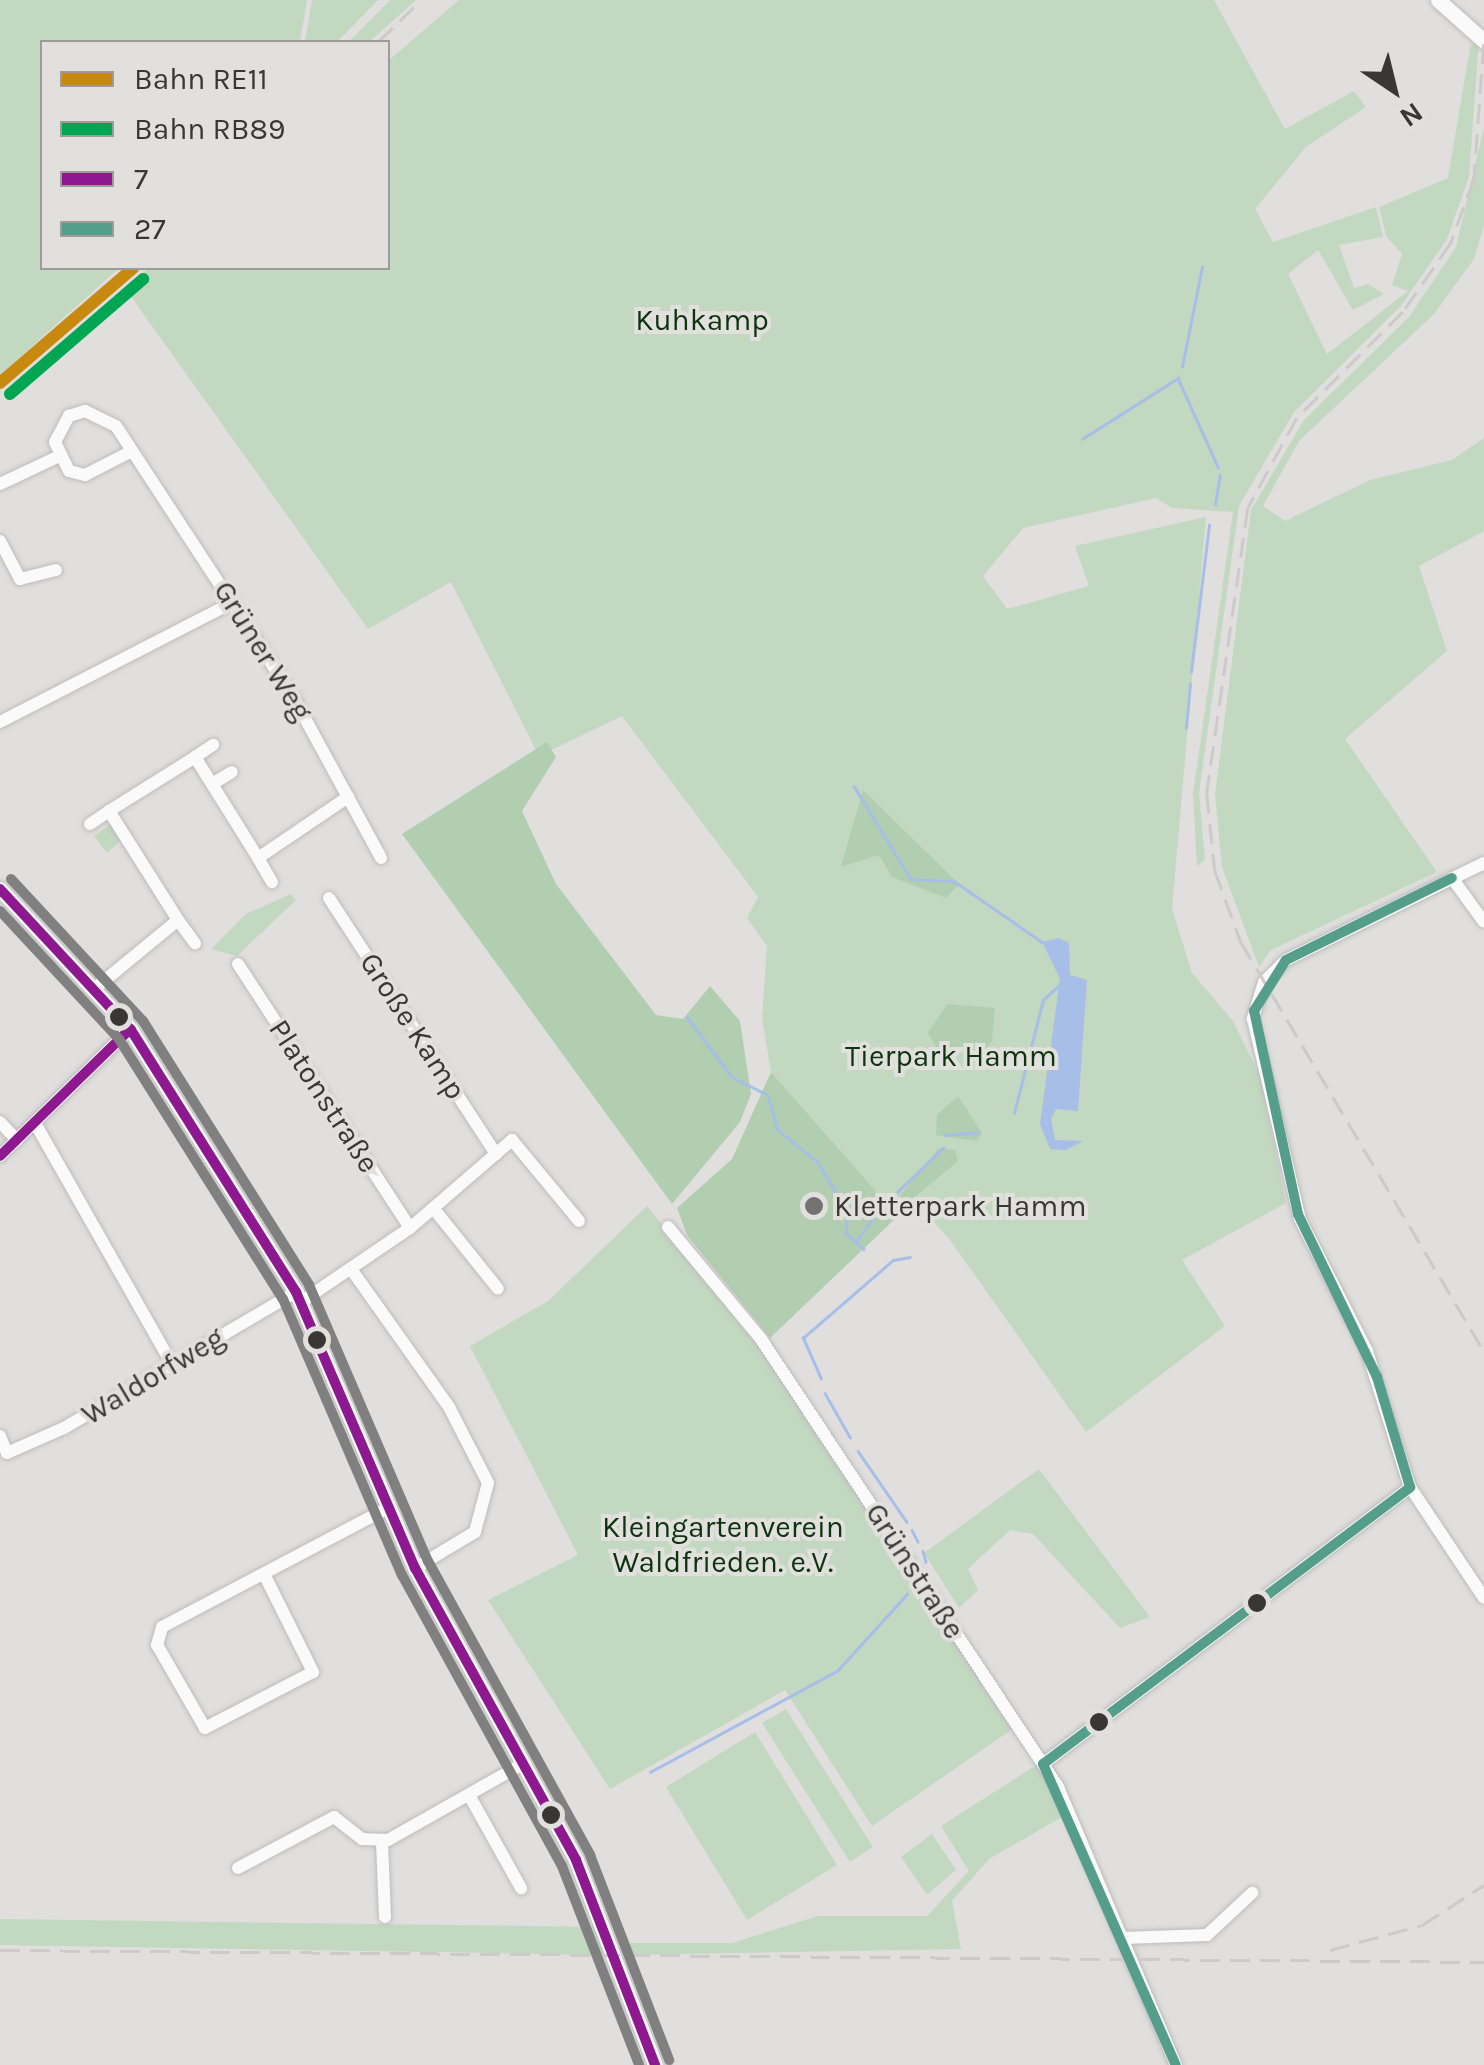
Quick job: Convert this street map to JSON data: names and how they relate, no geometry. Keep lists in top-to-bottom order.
{
  "streets": {
    "street": [
      "Grüner Weg",
      "Große Kamp",
      "Platonstraße",
      "Waldorfweg",
      "Grünstraße"
    ]
  },
  "crossings": [
    ["Große Kamp", "Waldorfweg"],
    ["Platonstraße", "Waldorfweg"]
  ],
  "parks": ["Kuhkamp", "Tierpark Hamm", "Kleingartenverein Waldfrieden. e.V."],
  "places": ["Kletterpark Hamm"],
  "lines": [
    "rail line RE11",
    "rail line RB89",
    "transit line 27",
    "transit line 7"
  ],
  "legend": [
    "Bahn RE11",
    "Bahn RB89",
    "7",
    "27"
  ],
  "north": "bottom right"
}
